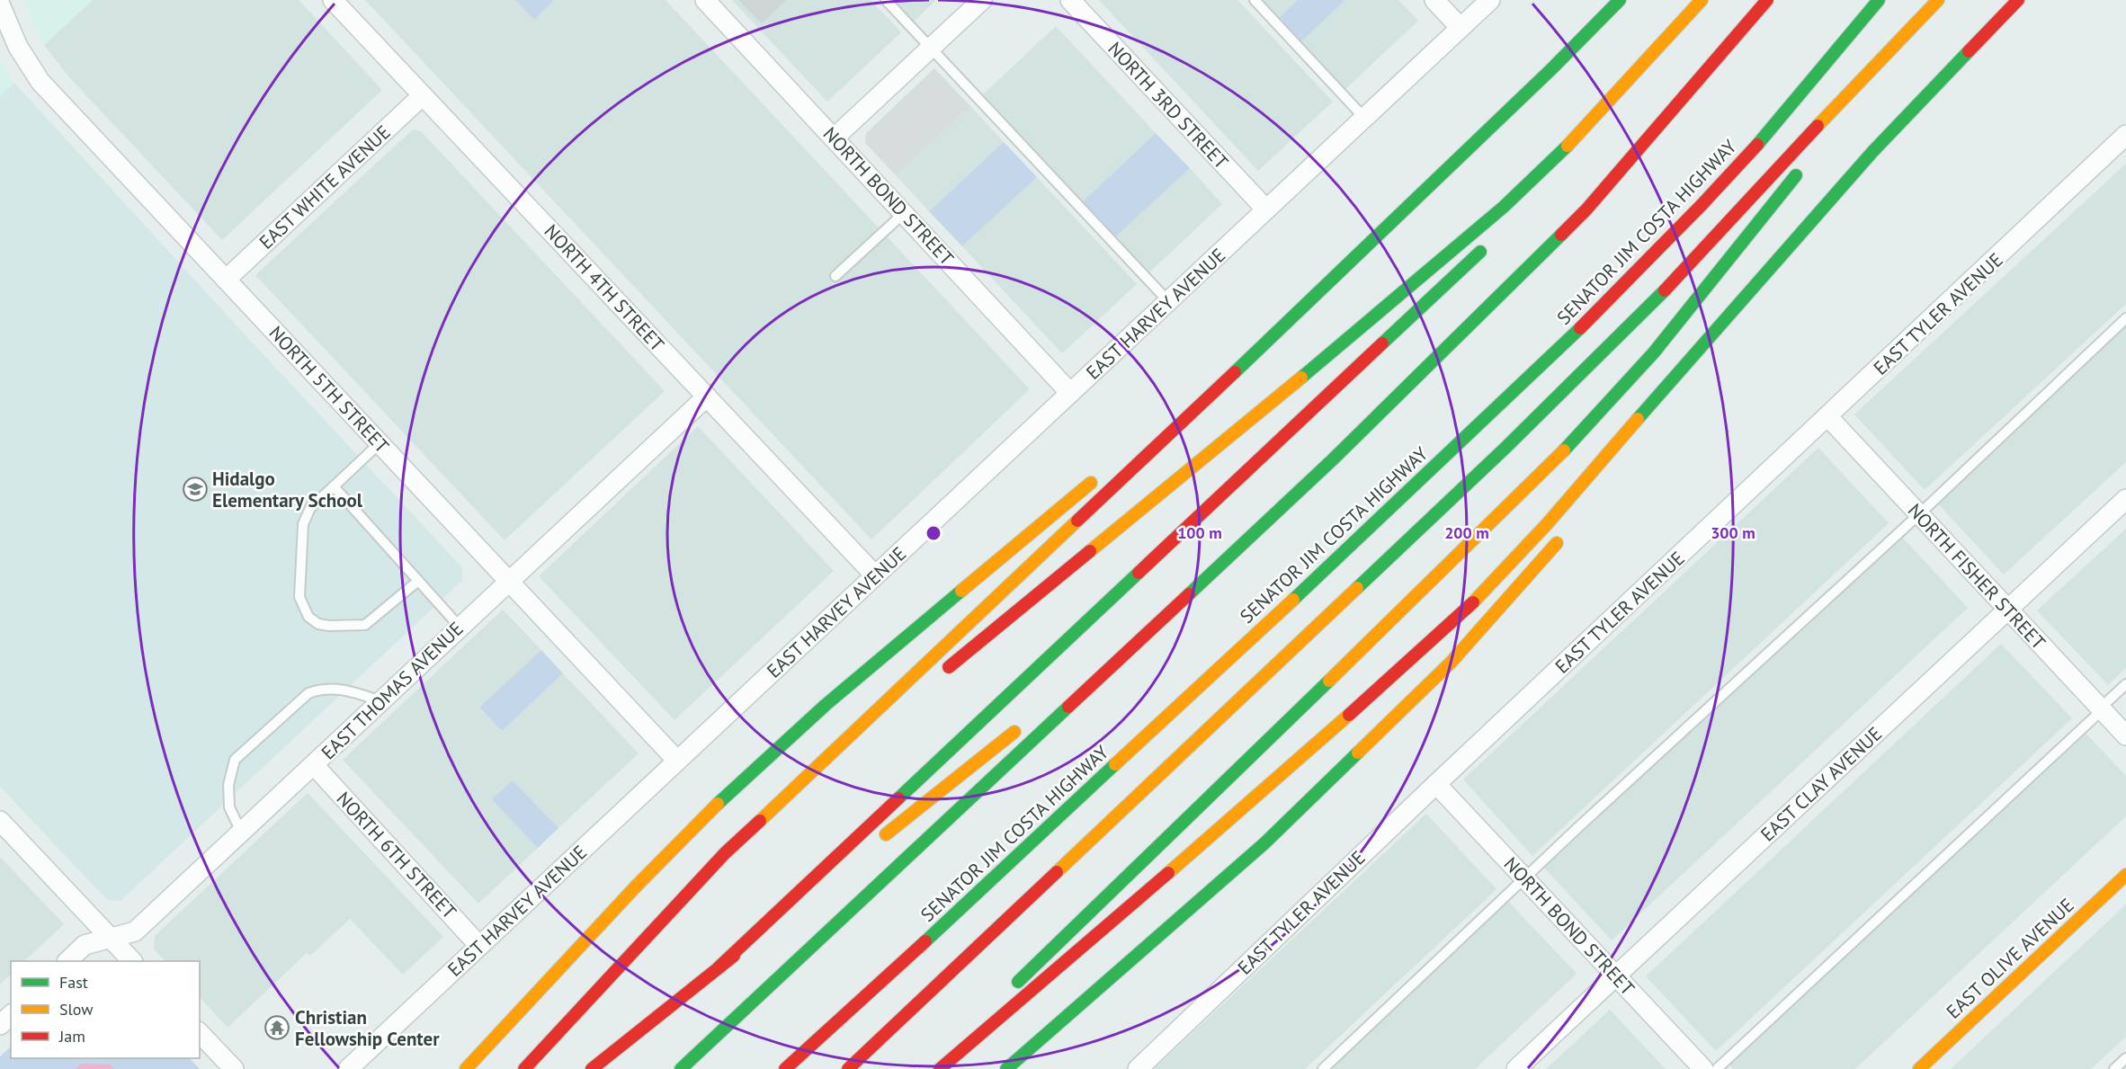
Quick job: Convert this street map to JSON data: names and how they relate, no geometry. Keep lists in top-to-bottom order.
{
  "streets": {
    "main road": ["SENATOR JIM COSTA HIGHWAY", "EAST OLIVE AVENUE"],
    "street": [
      "NORTH 3RD STREET",
      "EAST WHITE AVENUE",
      "NORTH BOND STREET",
      "NORTH 4TH STREET",
      "EAST HARVEY AVENUE",
      "EAST TYLER AVENUE",
      "NORTH 5TH STREET",
      "NORTH FISHER STREET",
      "EAST THOMAS AVENUE",
      "EAST CLAY AVENUE",
      "NORTH 6TH STREET"
    ]
  },
  "crossings": [
    ["NORTH 3RD STREET", "EAST HARVEY AVENUE"],
    ["EAST WHITE AVENUE", "NORTH 4TH STREET"],
    ["EAST WHITE AVENUE", "NORTH 5TH STREET"],
    ["NORTH BOND STREET", "EAST HARVEY AVENUE"],
    ["NORTH BOND STREET", "EAST TYLER AVENUE"],
    ["NORTH BOND STREET", "EAST CLAY AVENUE"],
    ["NORTH 4TH STREET", "EAST HARVEY AVENUE"],
    ["NORTH 4TH STREET", "EAST THOMAS AVENUE"],
    ["EAST HARVEY AVENUE", "NORTH 5TH STREET"],
    ["EAST HARVEY AVENUE", "NORTH 6TH STREET"],
    ["EAST TYLER AVENUE", "NORTH FISHER STREET"],
    ["NORTH 5TH STREET", "EAST THOMAS AVENUE"],
    ["NORTH FISHER STREET", "EAST CLAY AVENUE"],
    ["EAST THOMAS AVENUE", "NORTH 6TH STREET"]
  ],
  "places": {
    "school or university": ["Hidalgo Elementary School"],
    "temple": ["Christian Fellowship Center"]
  },
  "legend": ["Fast", "Slow", "Jam"],
  "rings": ["100 m", "200 m", "300 m"]
}
